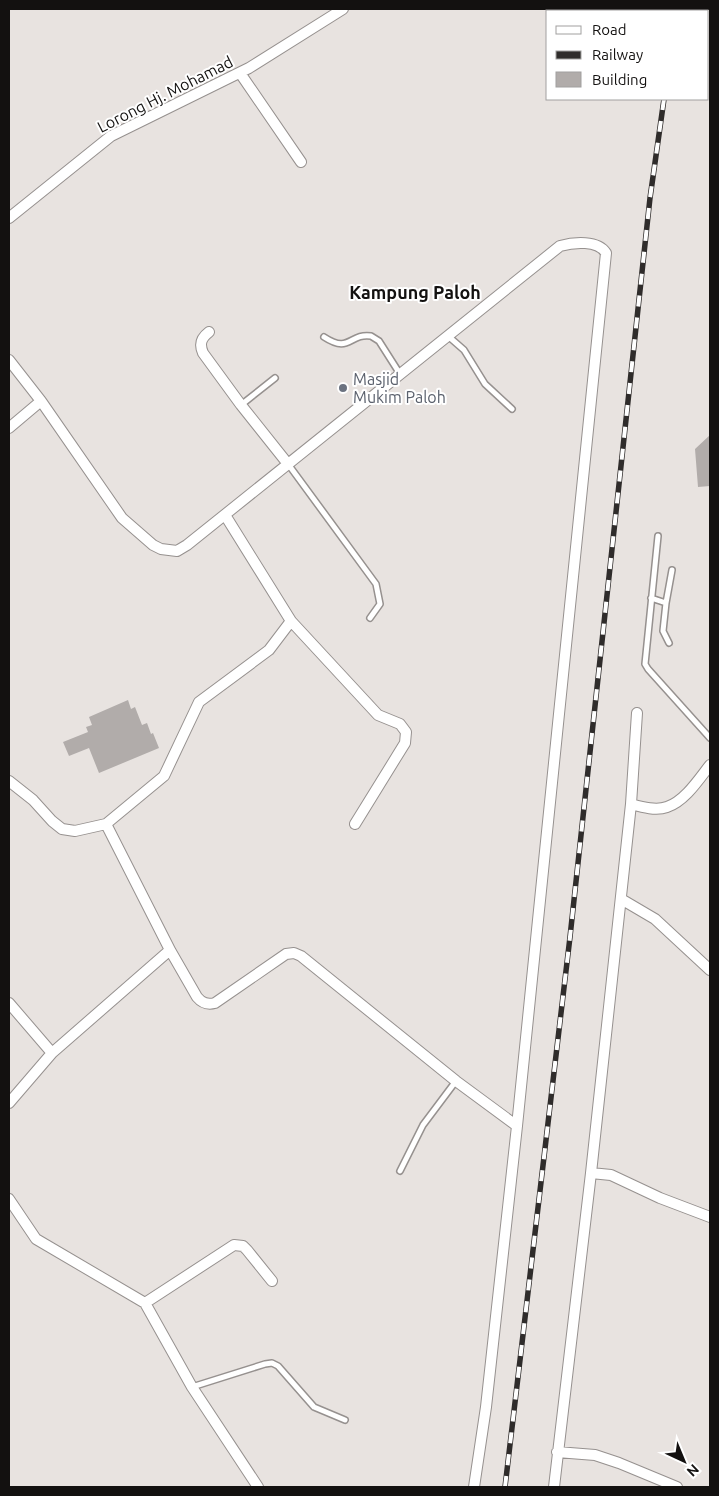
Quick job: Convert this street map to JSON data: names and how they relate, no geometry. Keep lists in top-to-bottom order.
{
  "streets": {
    "street": ["Lorong Hj. Mohamad"]
  },
  "districts": ["Kampung Paloh"],
  "places": ["Masjid Mukim Paloh"],
  "legend": ["Road", "Railway", "Building"],
  "north": "bottom right"
}
